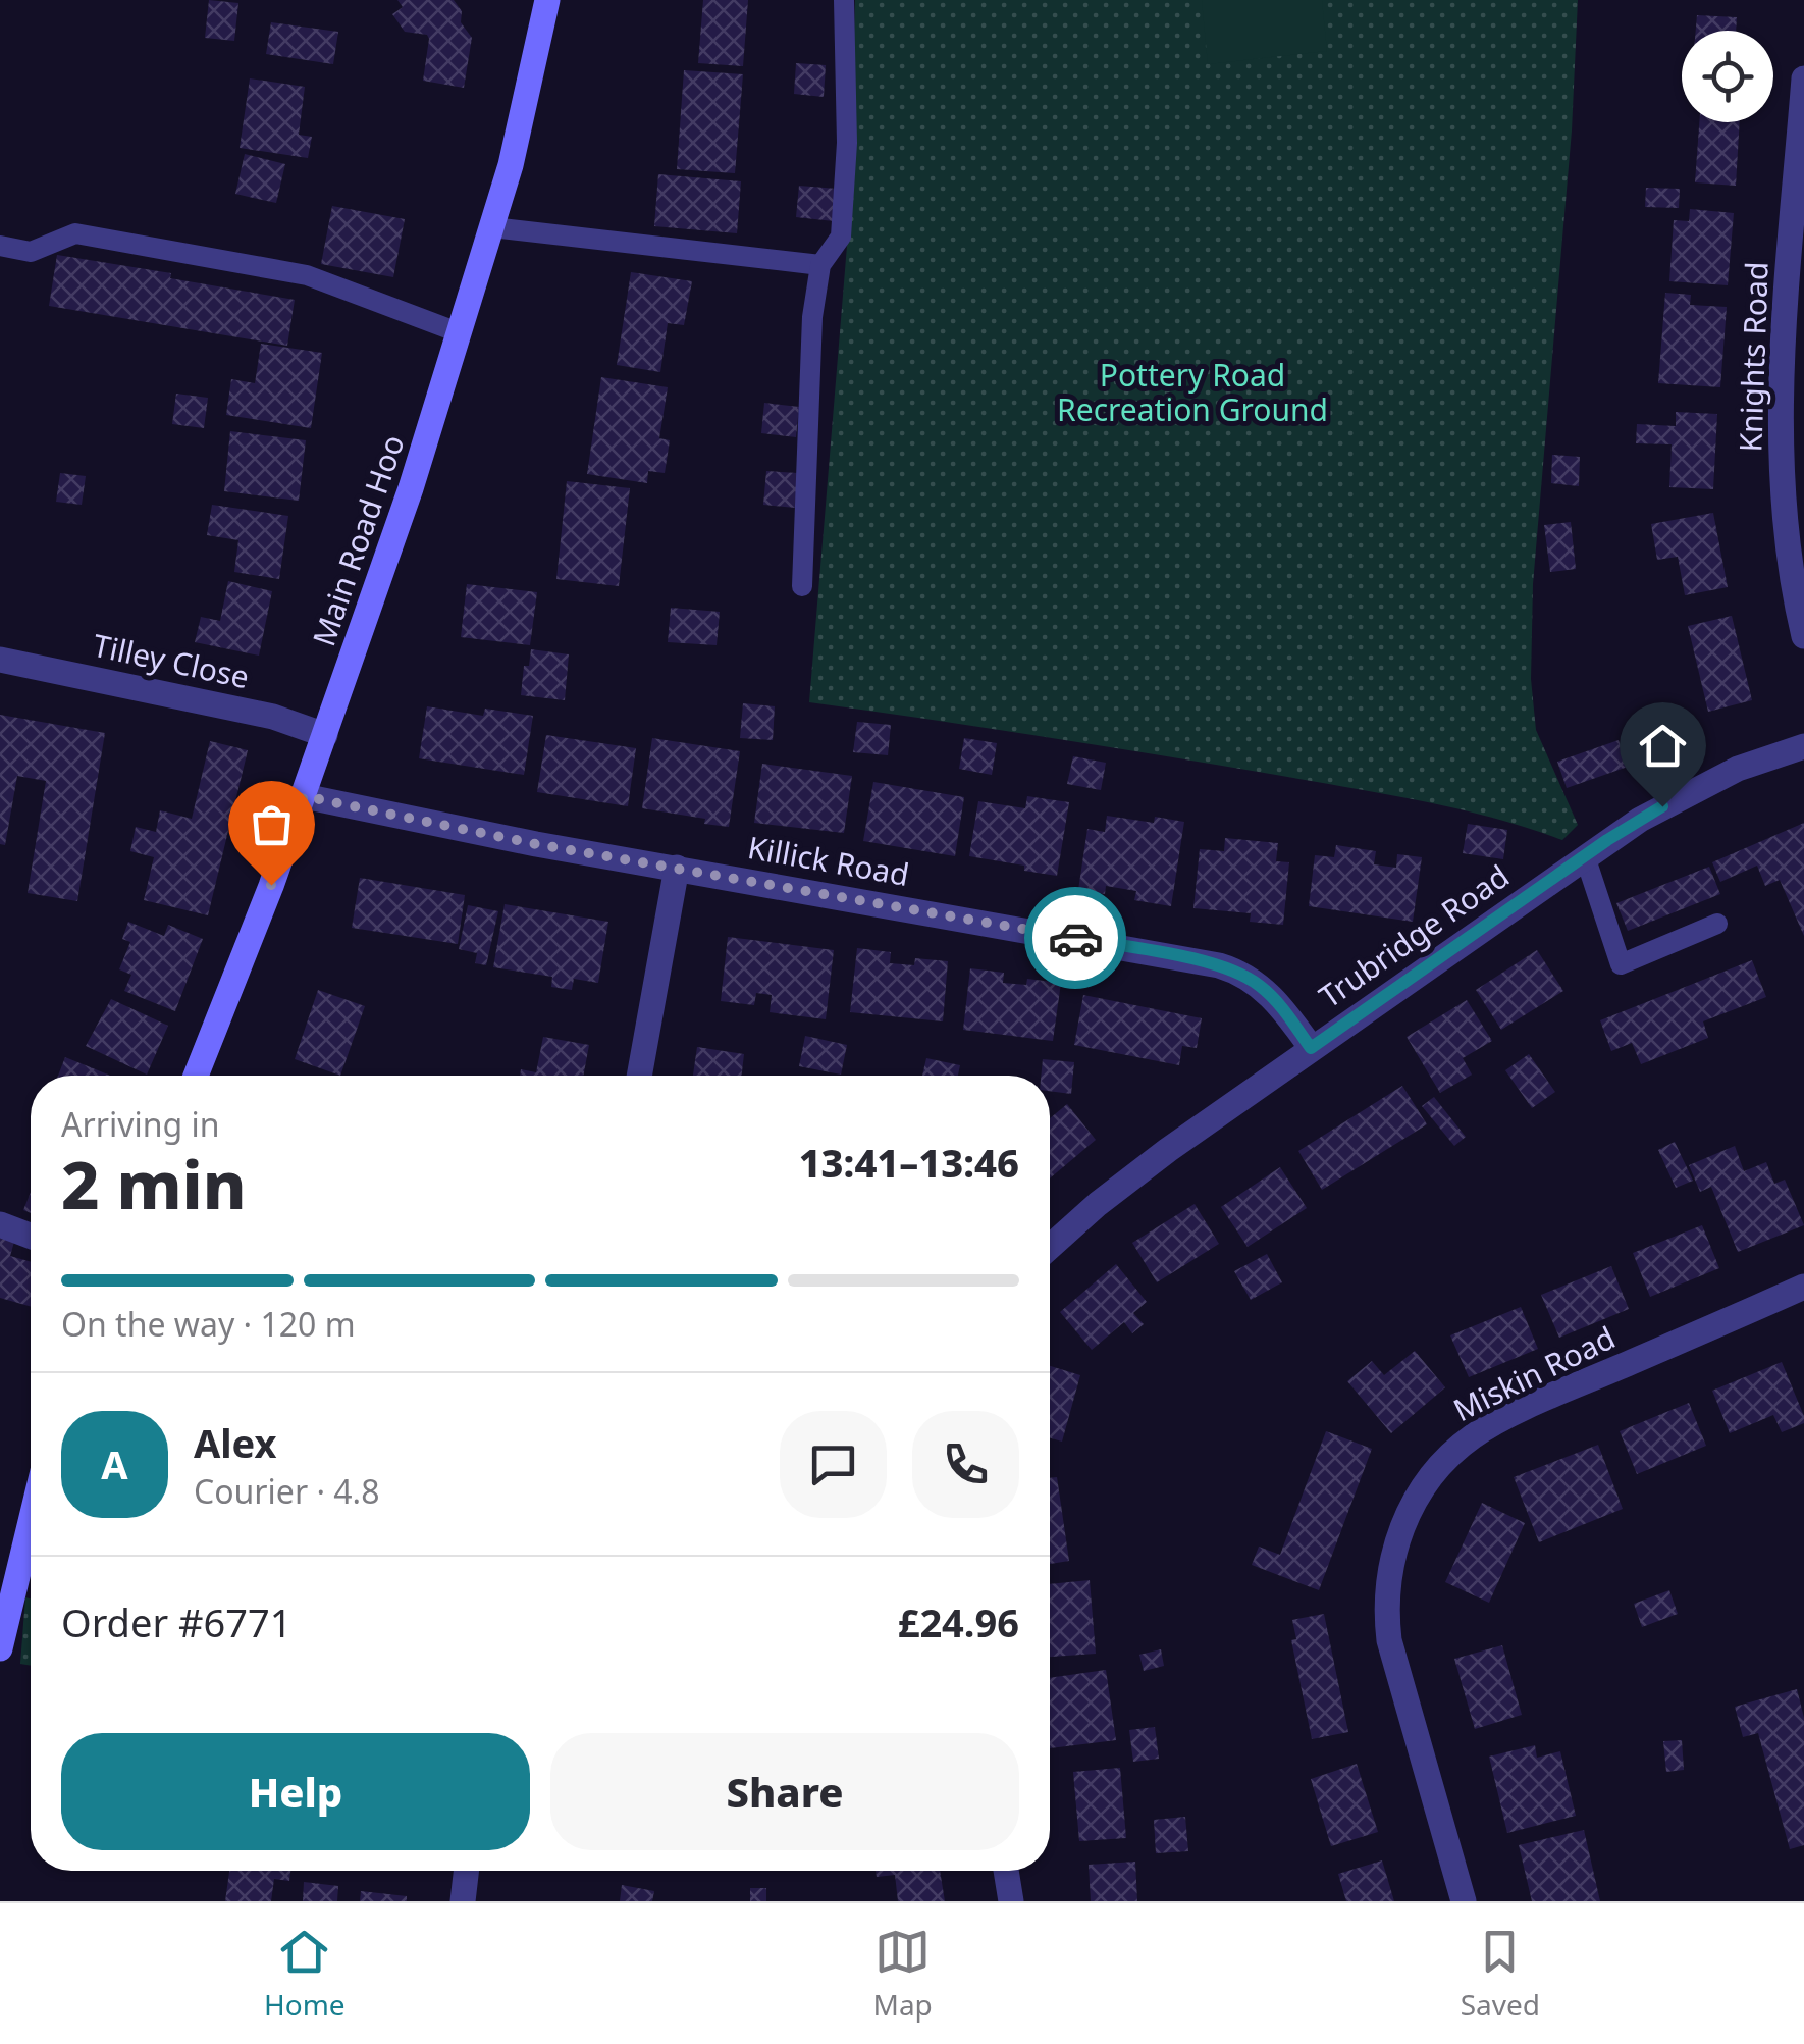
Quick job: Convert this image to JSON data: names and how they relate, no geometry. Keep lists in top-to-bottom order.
{
  "streets": {
    "street": [
      "Knights Road",
      "Main Road Hoo",
      "Tilley Close",
      "Killick Road",
      "Trubridge Road",
      "Miskin Road"
    ]
  },
  "crossings": [
    ["Main Road Hoo", "Tilley Close"],
    ["Main Road Hoo", "Killick Road"],
    ["Killick Road", "Trubridge Road"]
  ],
  "parks": ["Pottery Road Recreation Ground"],
  "page": {
    "heading": ["2 min", "Arriving in", "13:41–13:46"],
    "panel": [
      "Alex",
      "Courier · 4.8",
      "Order #6771",
      "£24.96"
    ],
    "bar": "On the way · 120 m",
    "round": "A",
    "buttons": ["Help", "Share"],
    "tabs": ["Home", "Map", "Saved"]
  }
}
